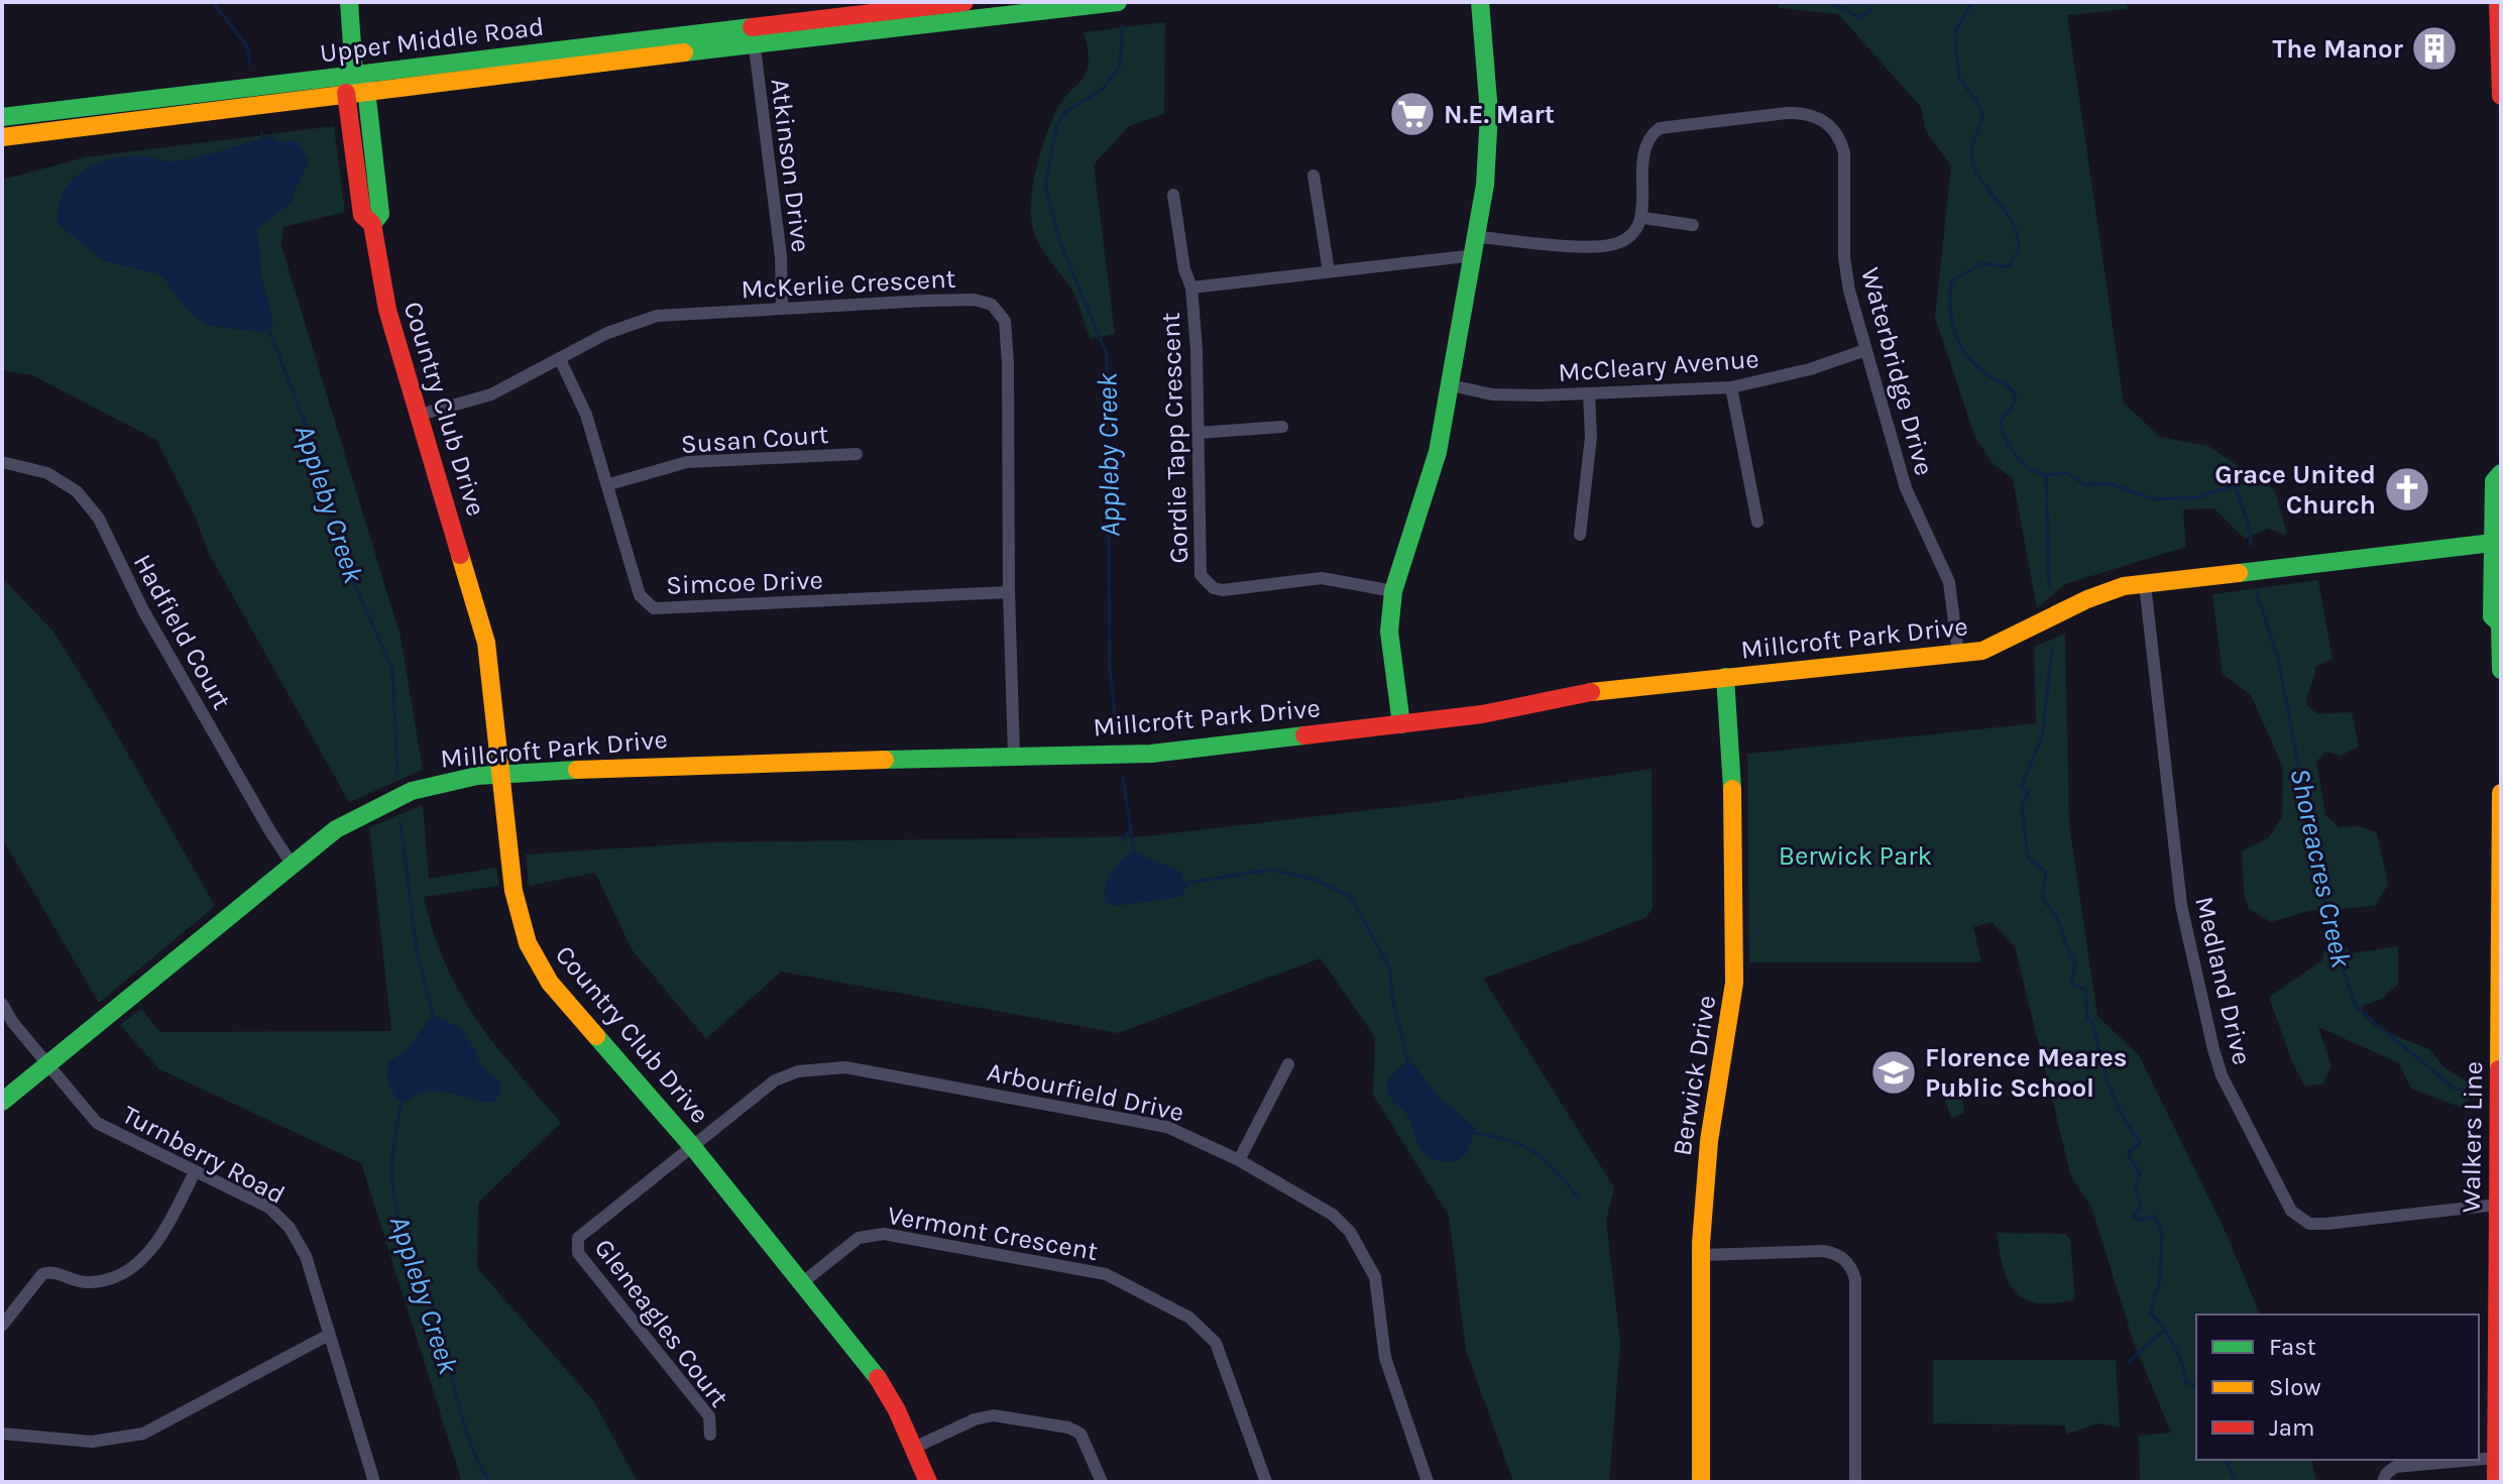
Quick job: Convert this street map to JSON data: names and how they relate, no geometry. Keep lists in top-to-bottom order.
{
  "streets": {
    "street": [
      "Upper Middle Road",
      "Atkinson Drive",
      "McKerlie Crescent",
      "McCleary Avenue",
      "Waterbridge Drive",
      "Country Club Drive",
      "Gordie Tapp Crescent",
      "Susan Court",
      "Simcoe Drive",
      "Hadfield Court",
      "Millcroft Park Drive",
      "Medland Drive",
      "Berwick Drive",
      "Arbourfield Drive",
      "Walkers Line",
      "Turnberry Road",
      "Vermont Crescent",
      "Gleneagles Court"
    ]
  },
  "crossings": [
    ["Upper Middle Road", "Atkinson Drive"],
    ["Upper Middle Road", "Country Club Drive"],
    ["Atkinson Drive", "McKerlie Crescent"],
    ["McKerlie Crescent", "Country Club Drive"],
    ["McKerlie Crescent", "Simcoe Drive"],
    ["McKerlie Crescent", "Millcroft Park Drive"],
    ["McCleary Avenue", "Waterbridge Drive"],
    ["Waterbridge Drive", "Millcroft Park Drive"],
    ["Country Club Drive", "Millcroft Park Drive"],
    ["Country Club Drive", "Arbourfield Drive"],
    ["Country Club Drive", "Vermont Crescent"],
    ["Country Club Drive", "Gleneagles Court"],
    ["Susan Court", "Simcoe Drive"],
    ["Hadfield Court", "Millcroft Park Drive"],
    ["Millcroft Park Drive", "Medland Drive"],
    ["Millcroft Park Drive", "Berwick Drive"],
    ["Millcroft Park Drive", "Turnberry Road"],
    ["Medland Drive", "Walkers Line"],
    ["Arbourfield Drive", "Gleneagles Court"]
  ],
  "water": ["Appleby Creek", "Shoreacres Creek"],
  "parks": ["Berwick Park"],
  "places": {
    "building": ["The Manor"],
    "supermarket": ["N.E. Mart"],
    "church": ["Grace United Church"],
    "school or university": ["Florence Meares Public School"]
  },
  "legend": ["Fast", "Slow", "Jam"]
}
